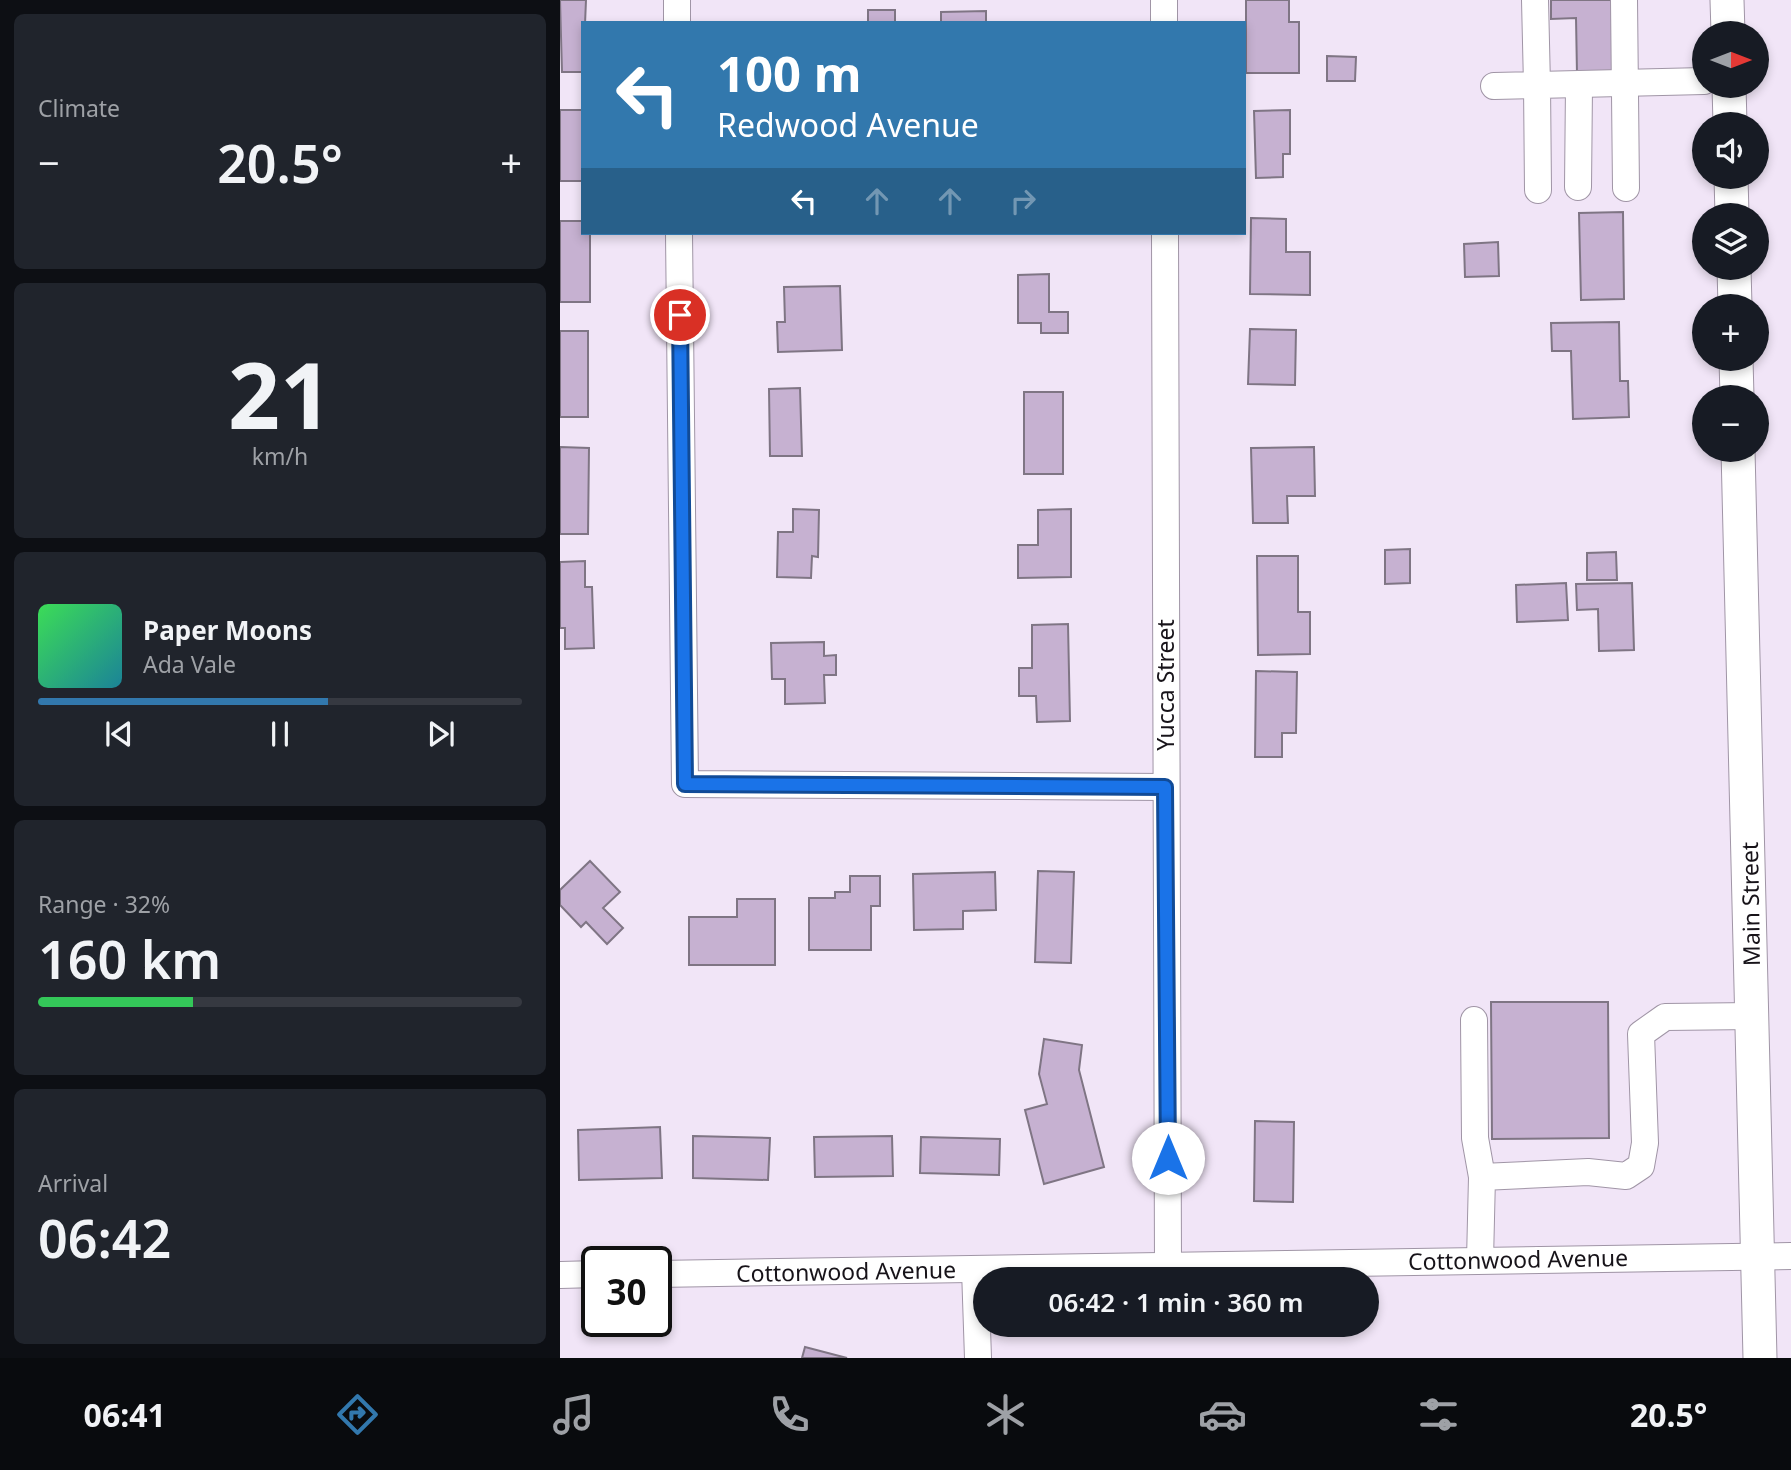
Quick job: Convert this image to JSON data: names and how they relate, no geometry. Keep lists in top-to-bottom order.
{
  "streets": {
    "main road": ["Main Street"],
    "street": ["Yucca Street", "Cottonwood Avenue"]
  },
  "crossings": [
    ["Yucca Street", "Cottonwood Avenue"],
    ["Main Street", "Cottonwood Avenue"]
  ],
  "north": "right",
  "page": {
    "tile": [
      "Climate",
      ["21", "km/h"],
      ["Range · 32%", "160 km"],
      ["Arrival", "06:42"]
    ],
    "map_buttons": ["+", "−"],
    "turn": ["100 m", "Redwood Avenue"],
    "heat": ["−", "20.5°", "+"],
    "song": ["Paper Moons", "Ada Vale"],
    "limit": "30",
    "trip": "06:42 · 1 min · 360 m",
    "tabs": ["06:41", "20.5°"]
  }
}
